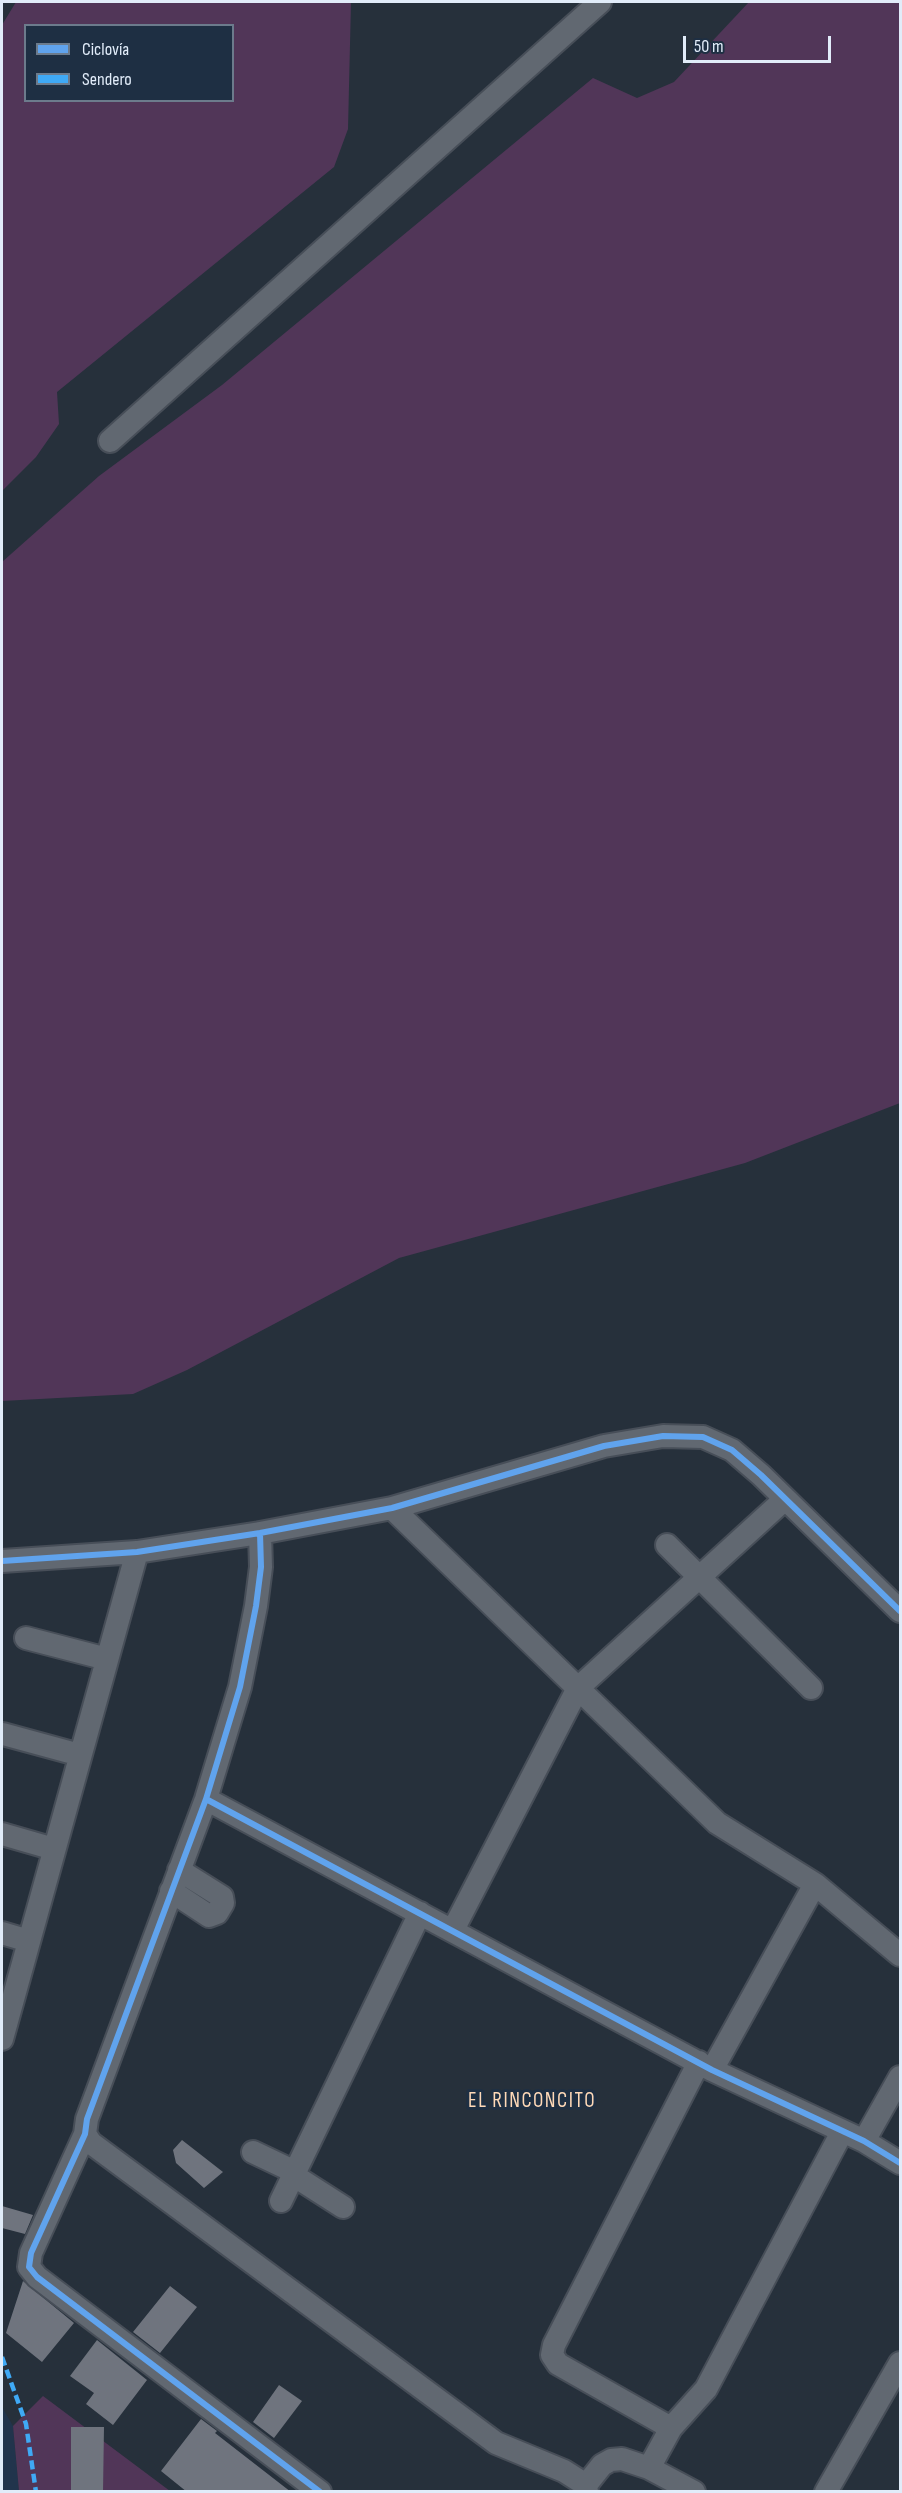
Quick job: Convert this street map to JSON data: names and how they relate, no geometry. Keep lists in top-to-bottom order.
{
  "districts": ["EL RINCONCITO"],
  "legend": ["Ciclovía", "Sendero"],
  "scale_bar": "50 m"
}
